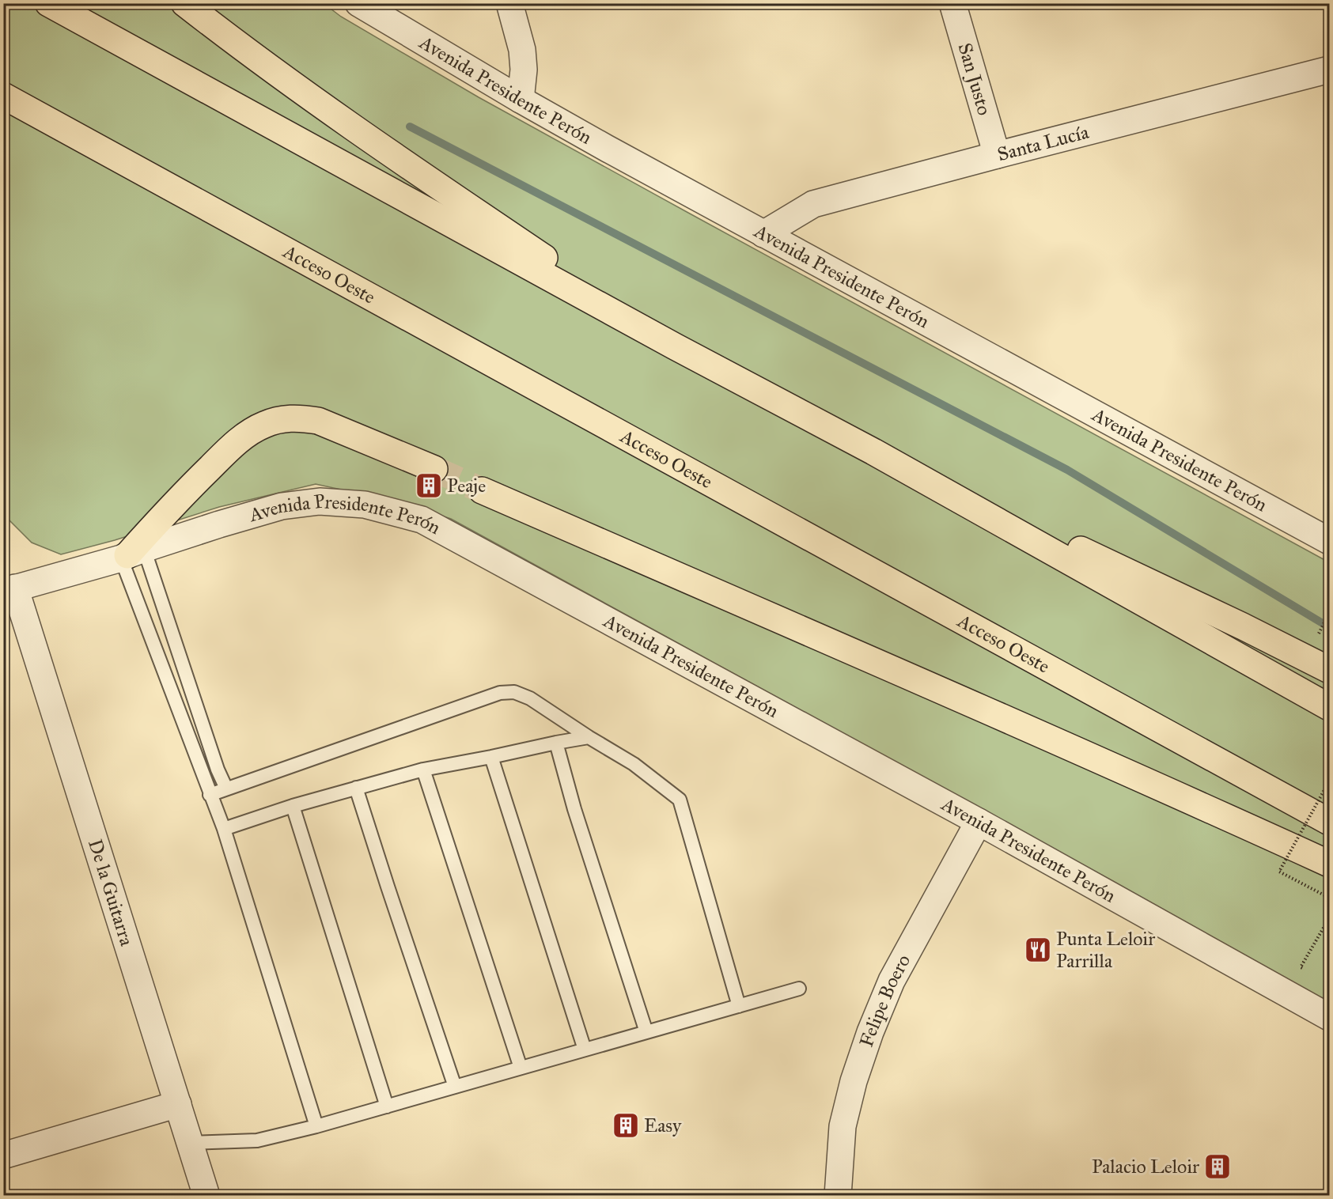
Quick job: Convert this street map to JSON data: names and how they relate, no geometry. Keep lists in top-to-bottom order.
{
  "streets": {
    "highway": ["Acceso Oeste"],
    "street": [
      "San Justo",
      "Avenida Presidente Perón",
      "Santa Lucía",
      "De la Guitarra",
      "Felipe Boero"
    ]
  },
  "crossings": [
    ["San Justo", "Santa Lucía"],
    ["Avenida Presidente Perón", "Santa Lucía"],
    ["Avenida Presidente Perón", "De la Guitarra"],
    ["Avenida Presidente Perón", "Felipe Boero"]
  ],
  "places": {
    "building": ["Peaje", "Easy", "Palacio Leloir"],
    "restaurant": ["Punta Leloir Parrilla"]
  }
}
